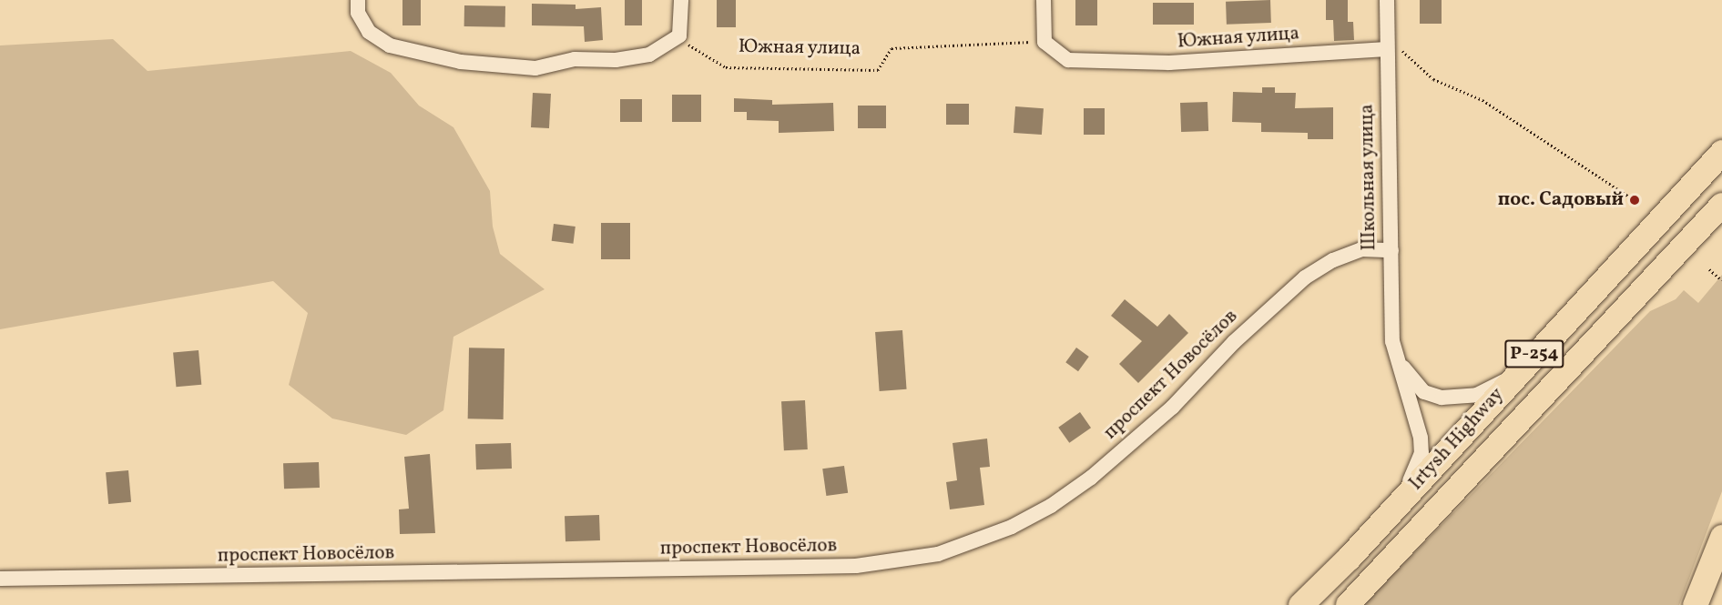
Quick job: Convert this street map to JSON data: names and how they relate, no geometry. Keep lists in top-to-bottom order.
{
  "streets": {
    "highway": ["Р-254", "Irtysh Highway"],
    "street": ["Южная улица", "Школьная улица", "проспект Новосёлов"]
  },
  "crossings": [
    ["Южная улица", "Школьная улица"],
    ["Школьная улица", "проспект Новосёлов"]
  ],
  "places": ["пос. Садовый"]
}
